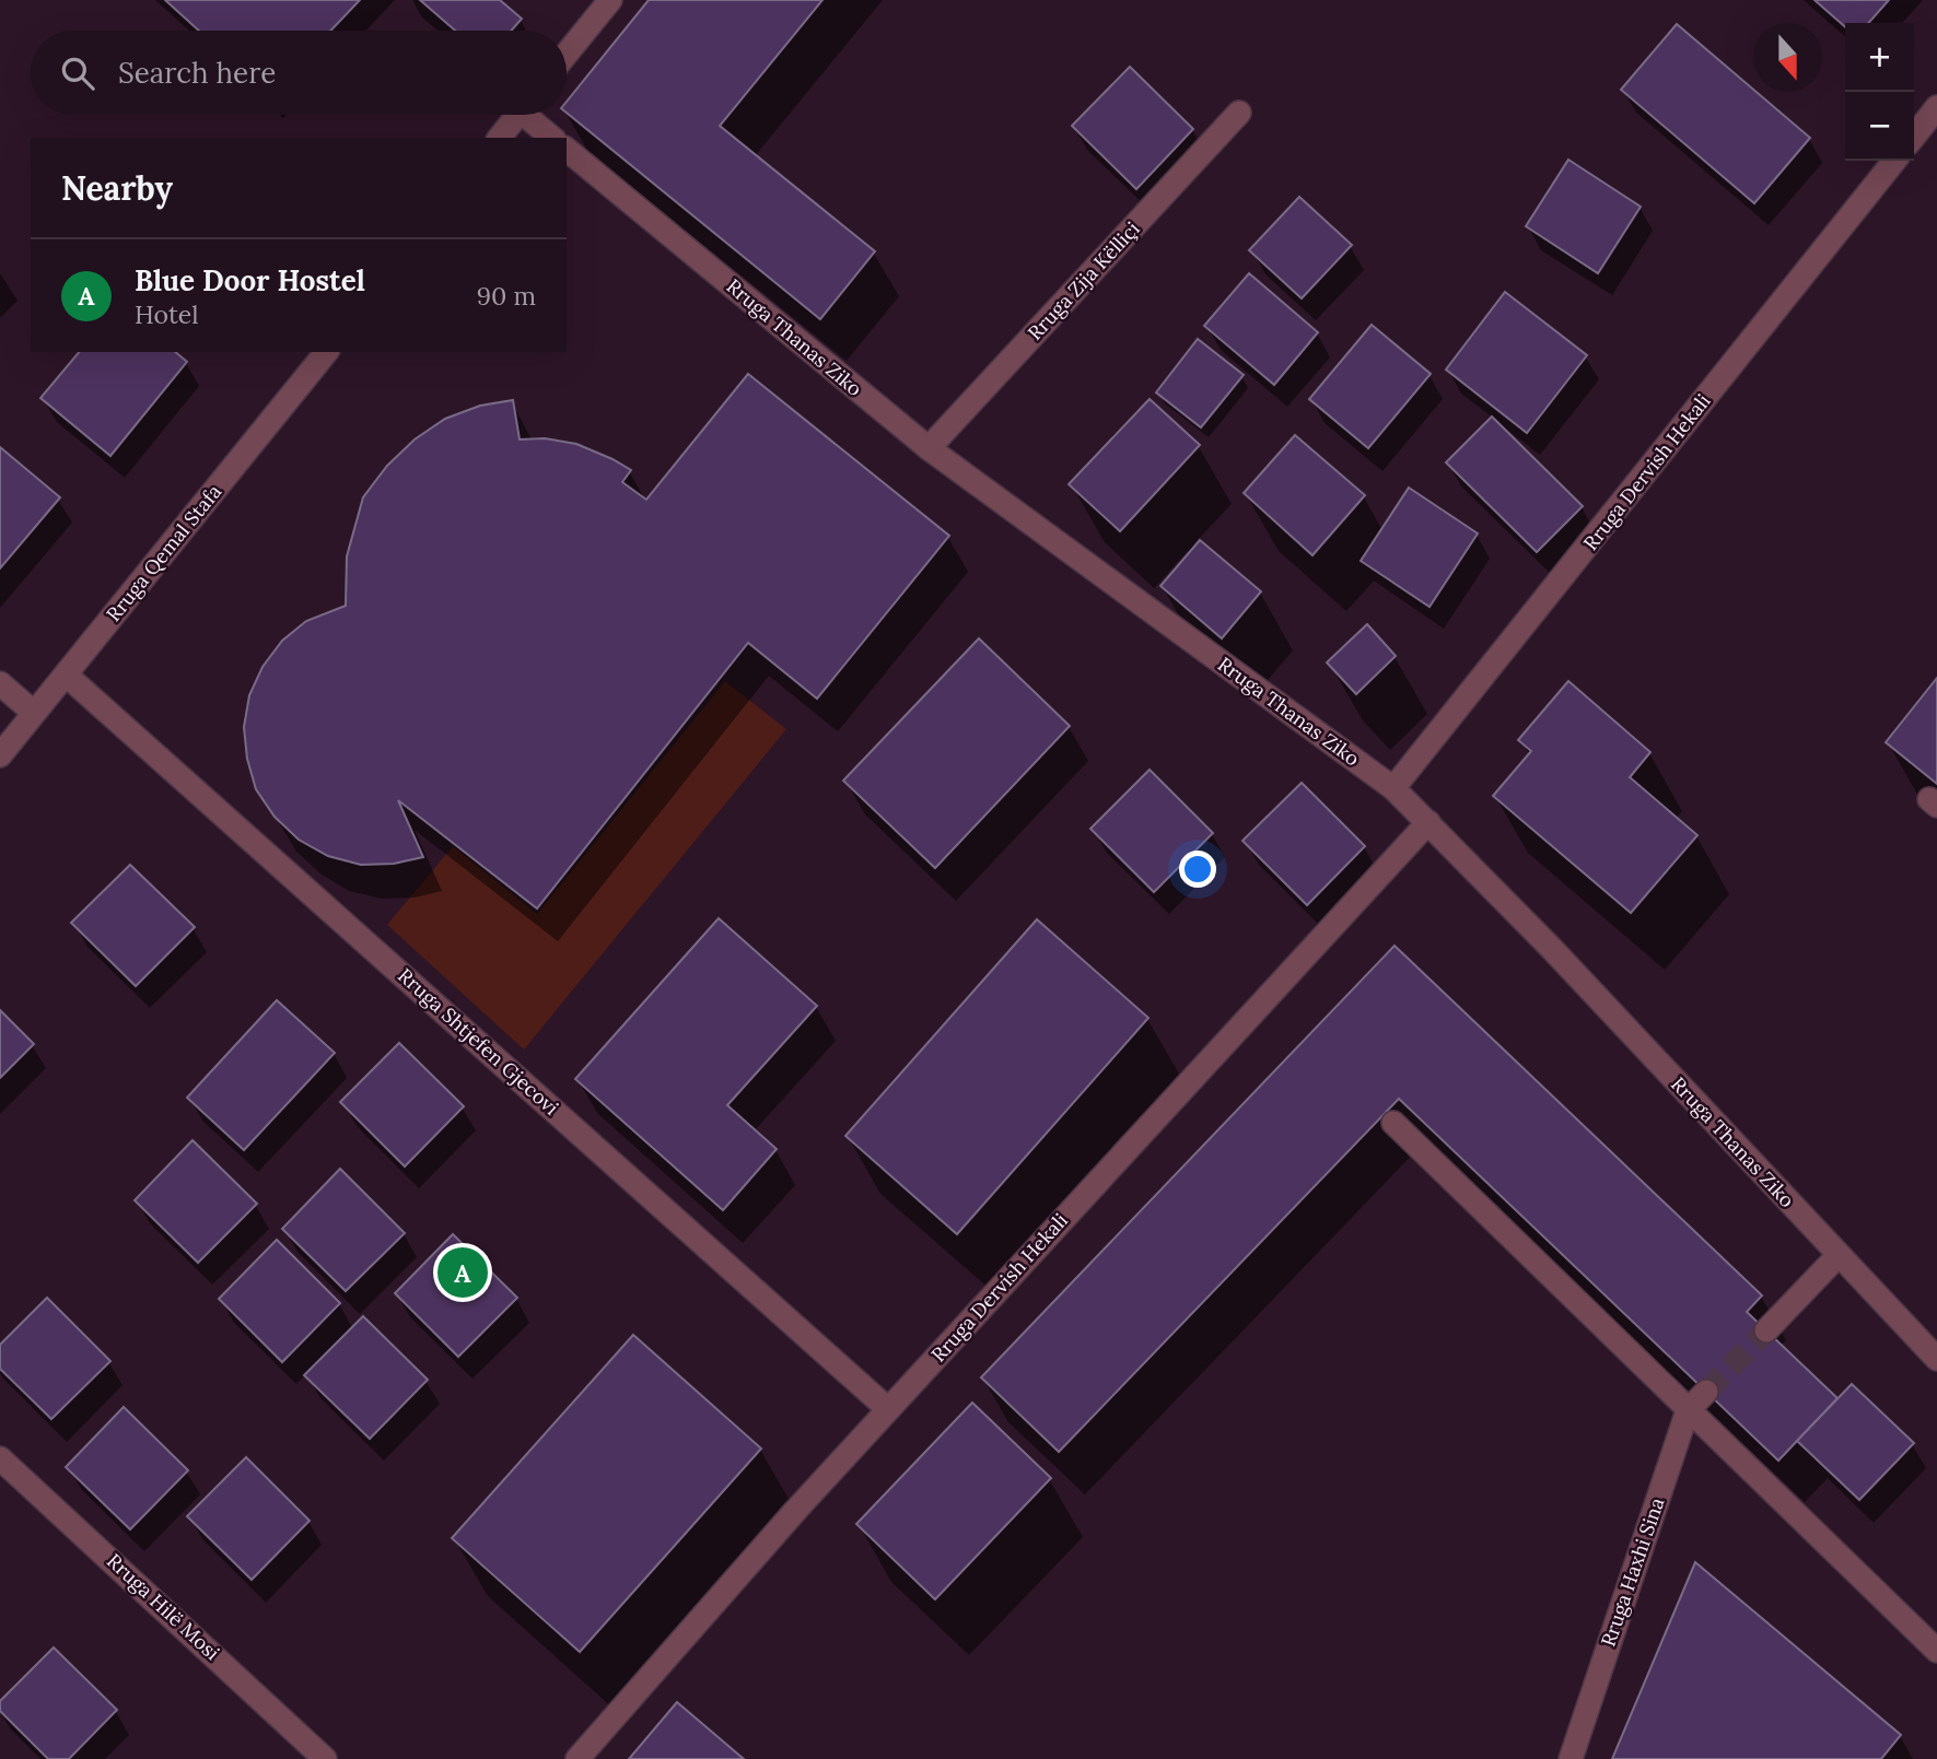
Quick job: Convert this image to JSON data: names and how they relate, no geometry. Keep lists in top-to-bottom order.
{
  "streets": {
    "street": [
      "Rruga Zija Këlliçi",
      "Rruga Thanas Ziko",
      "Rruga Dervish Hekali",
      "Rruga Qemal Stafa",
      "Rruga Shtjefen Gjecovi",
      "Rruga Haxhi Sina",
      "Rruga Hilë Mosi"
    ]
  },
  "crossings": [
    ["Rruga Zija Këlliçi", "Rruga Thanas Ziko"],
    ["Rruga Thanas Ziko", "Rruga Dervish Hekali"],
    ["Rruga Dervish Hekali", "Rruga Shtjefen Gjecovi"],
    ["Rruga Qemal Stafa", "Rruga Shtjefen Gjecovi"]
  ],
  "north": "bottom",
  "page": {
    "map_buttons": ["+", "−"],
    "search": "Search here",
    "heading": "Nearby",
    "list": [
      {
        "mark": "A",
        "name": "Blue Door Hostel",
        "note": "Hotel",
        "value": "90 m"
      }
    ],
    "pins": "A"
  }
}
